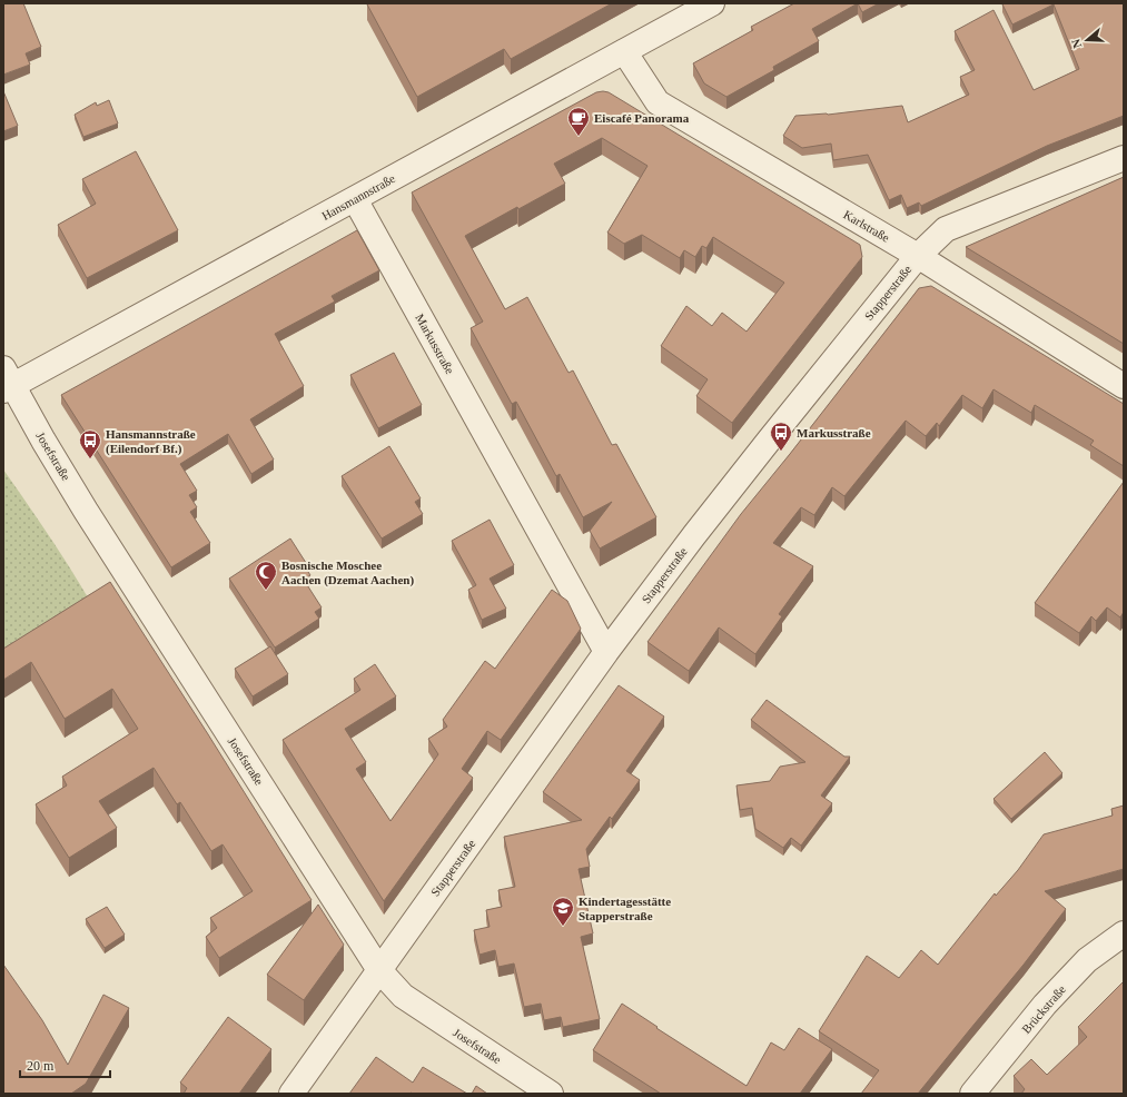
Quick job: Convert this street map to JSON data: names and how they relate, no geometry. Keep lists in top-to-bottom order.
{
  "streets": {
    "street": [
      "Hansmannstraße",
      "Karlstraße",
      "Stapperstraße",
      "Markusstraße",
      "Josefstraße",
      "Brückstraße"
    ]
  },
  "crossings": [
    ["Hansmannstraße", "Karlstraße"],
    ["Hansmannstraße", "Markusstraße"],
    ["Hansmannstraße", "Josefstraße"],
    ["Karlstraße", "Stapperstraße"],
    ["Stapperstraße", "Markusstraße"],
    ["Stapperstraße", "Josefstraße"]
  ],
  "places": {
    "cafe": ["Eiscafé Panorama"],
    "bus stop": ["Markusstraße", "Hansmannstraße (Eilendorf Bf.)"],
    "mosque": ["Bosnische Moschee Aachen (Dzemat Aachen)"],
    "school or university": ["Kindertagesstätte Stapperstraße"]
  },
  "scale_bar": "20 m",
  "north": "left"
}
